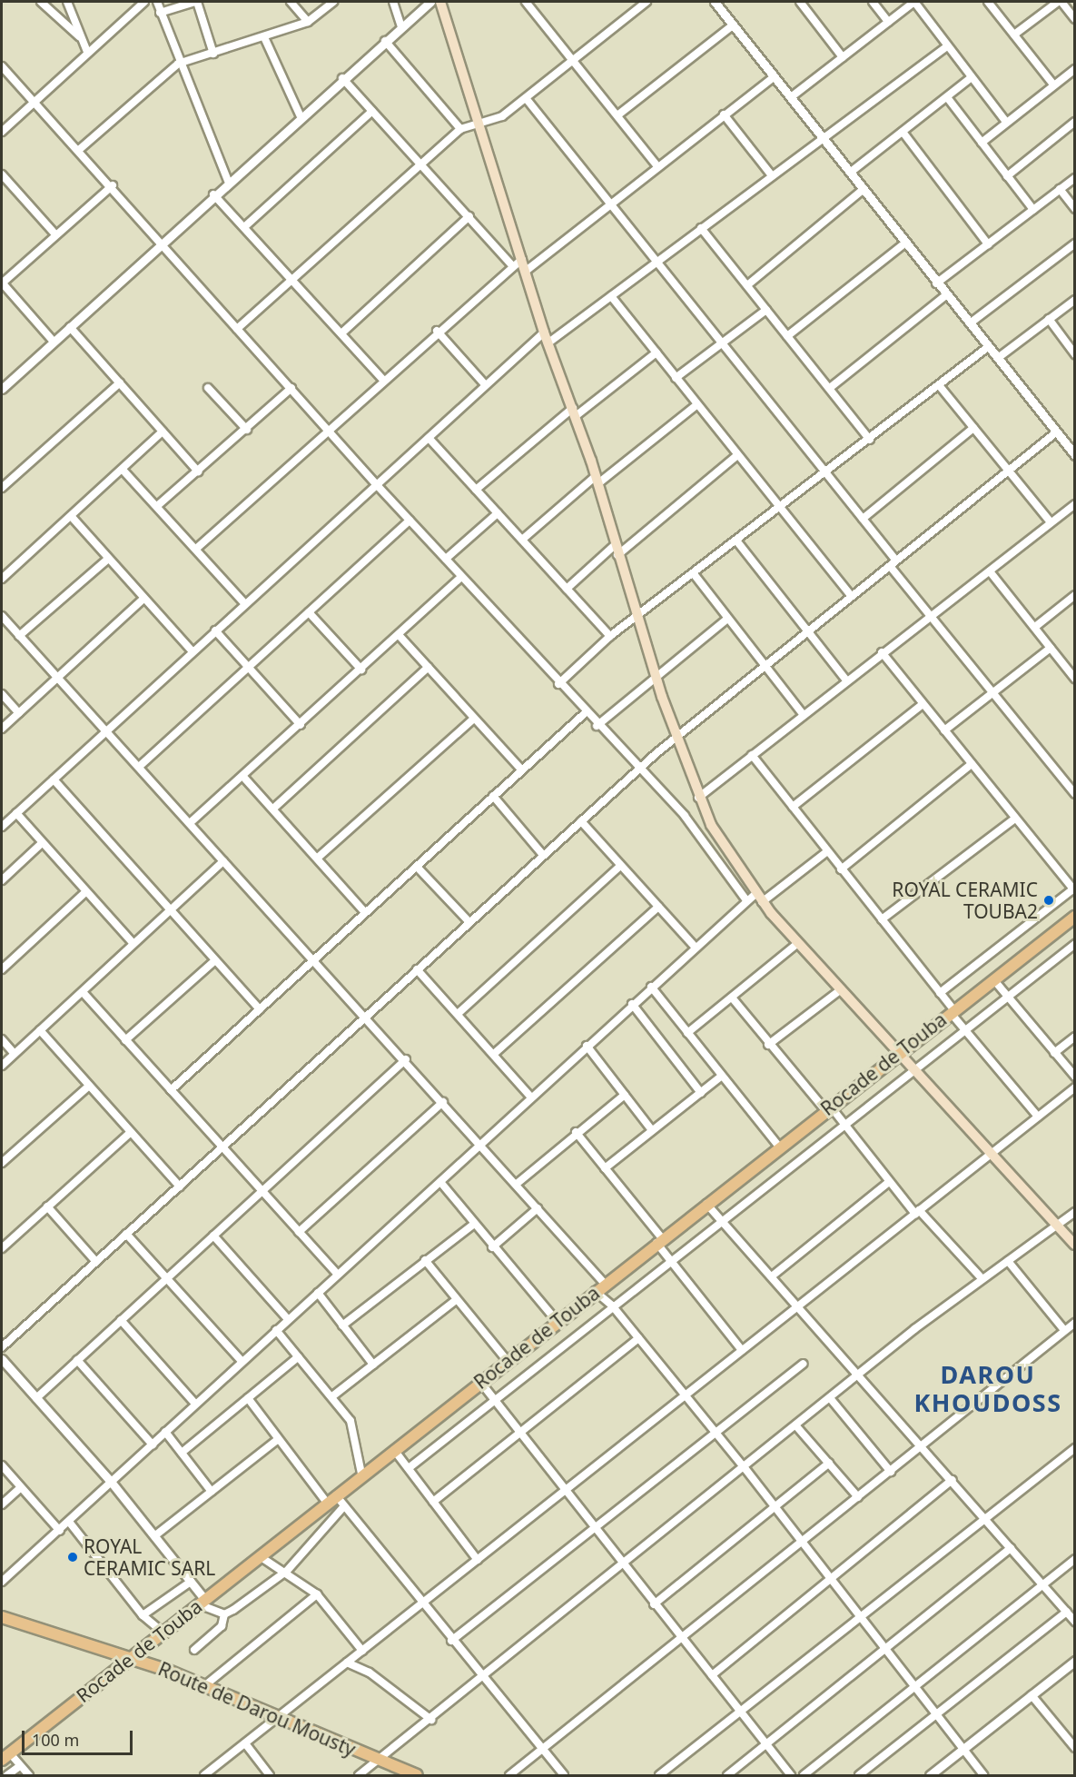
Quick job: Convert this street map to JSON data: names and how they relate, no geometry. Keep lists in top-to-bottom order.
{
  "streets": {
    "main road": ["Rocade de Touba", "Route de Darou Mousty"]
  },
  "crossings": [
    ["Rocade de Touba", "Route de Darou Mousty"]
  ],
  "districts": ["DAROU KHOUDOSS"],
  "places": ["ROYAL CERAMIC TOUBA2", "ROYAL CERAMIC SARL"],
  "scale_bar": "100 m"
}
